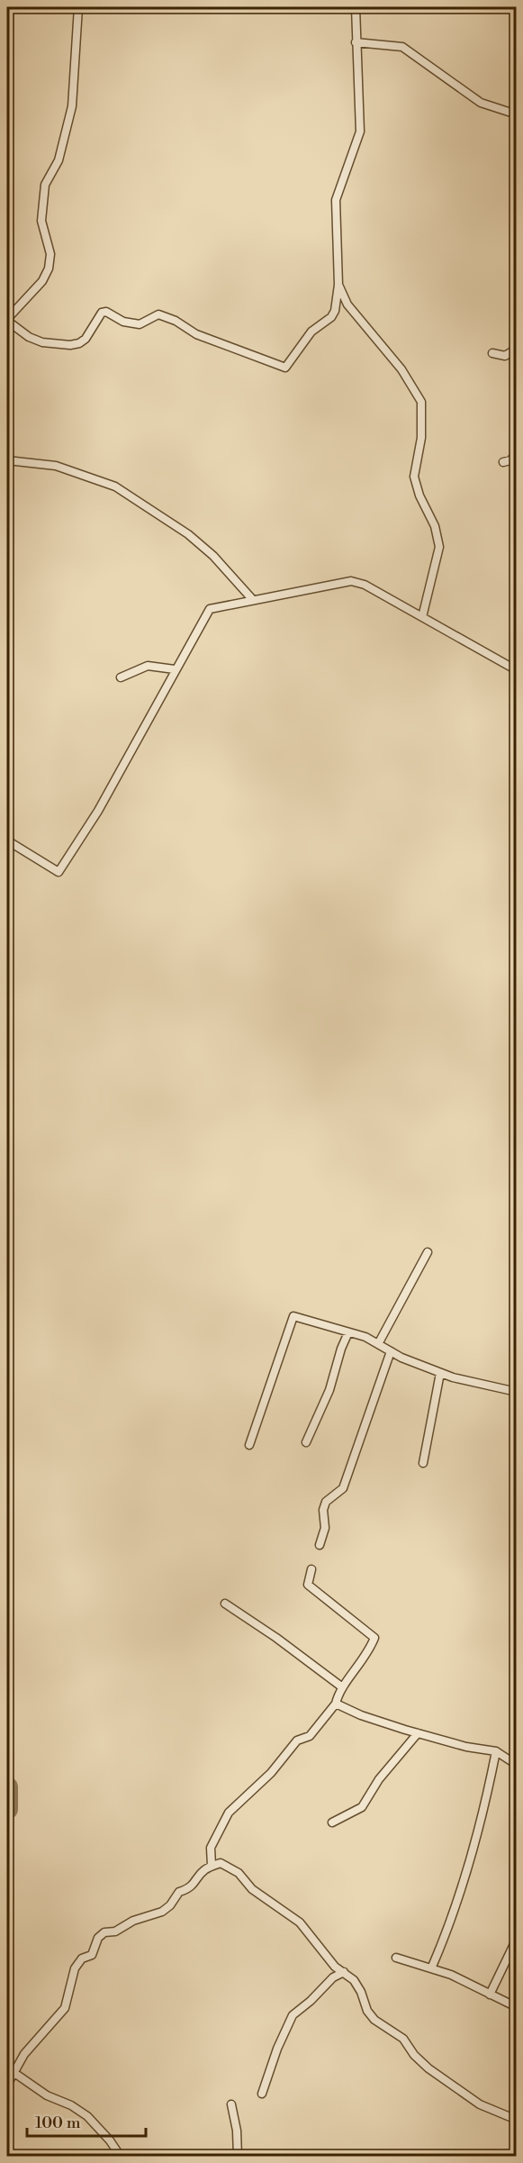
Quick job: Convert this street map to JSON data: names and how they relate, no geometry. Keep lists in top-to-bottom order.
{
  "scale_bar": "100 m"
}
